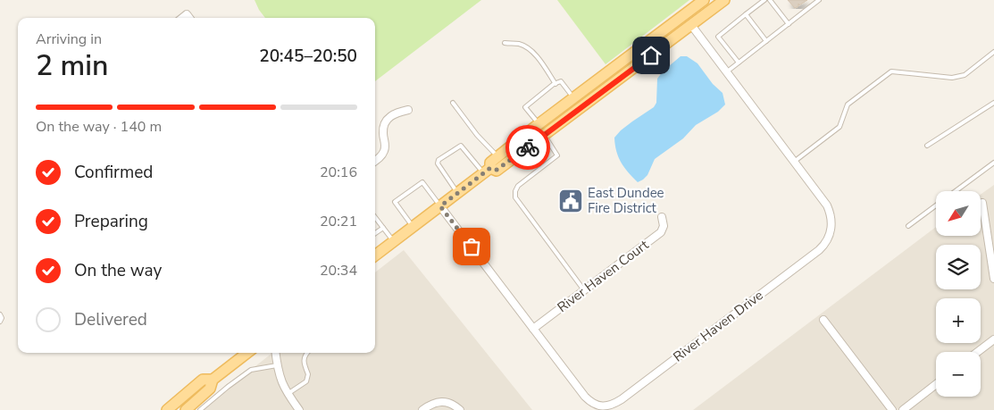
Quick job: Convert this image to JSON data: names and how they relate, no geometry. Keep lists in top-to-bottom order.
{
  "streets": {
    "street": ["River Haven Court", "River Haven Drive"]
  },
  "crossings": [
    ["River Haven Court", "River Haven Drive"]
  ],
  "places": {
    "public building": ["East Dundee Fire District"]
  },
  "north": "bottom left",
  "page": {
    "heading": ["2 min", "Arriving in", "20:45–20:50"],
    "bar": "On the way · 140 m",
    "list": [
      ["Confirmed", "20:16"],
      ["Preparing", "20:21"],
      ["On the way", "20:34"],
      "Delivered"
    ],
    "map_buttons": ["+", "−"]
  }
}
